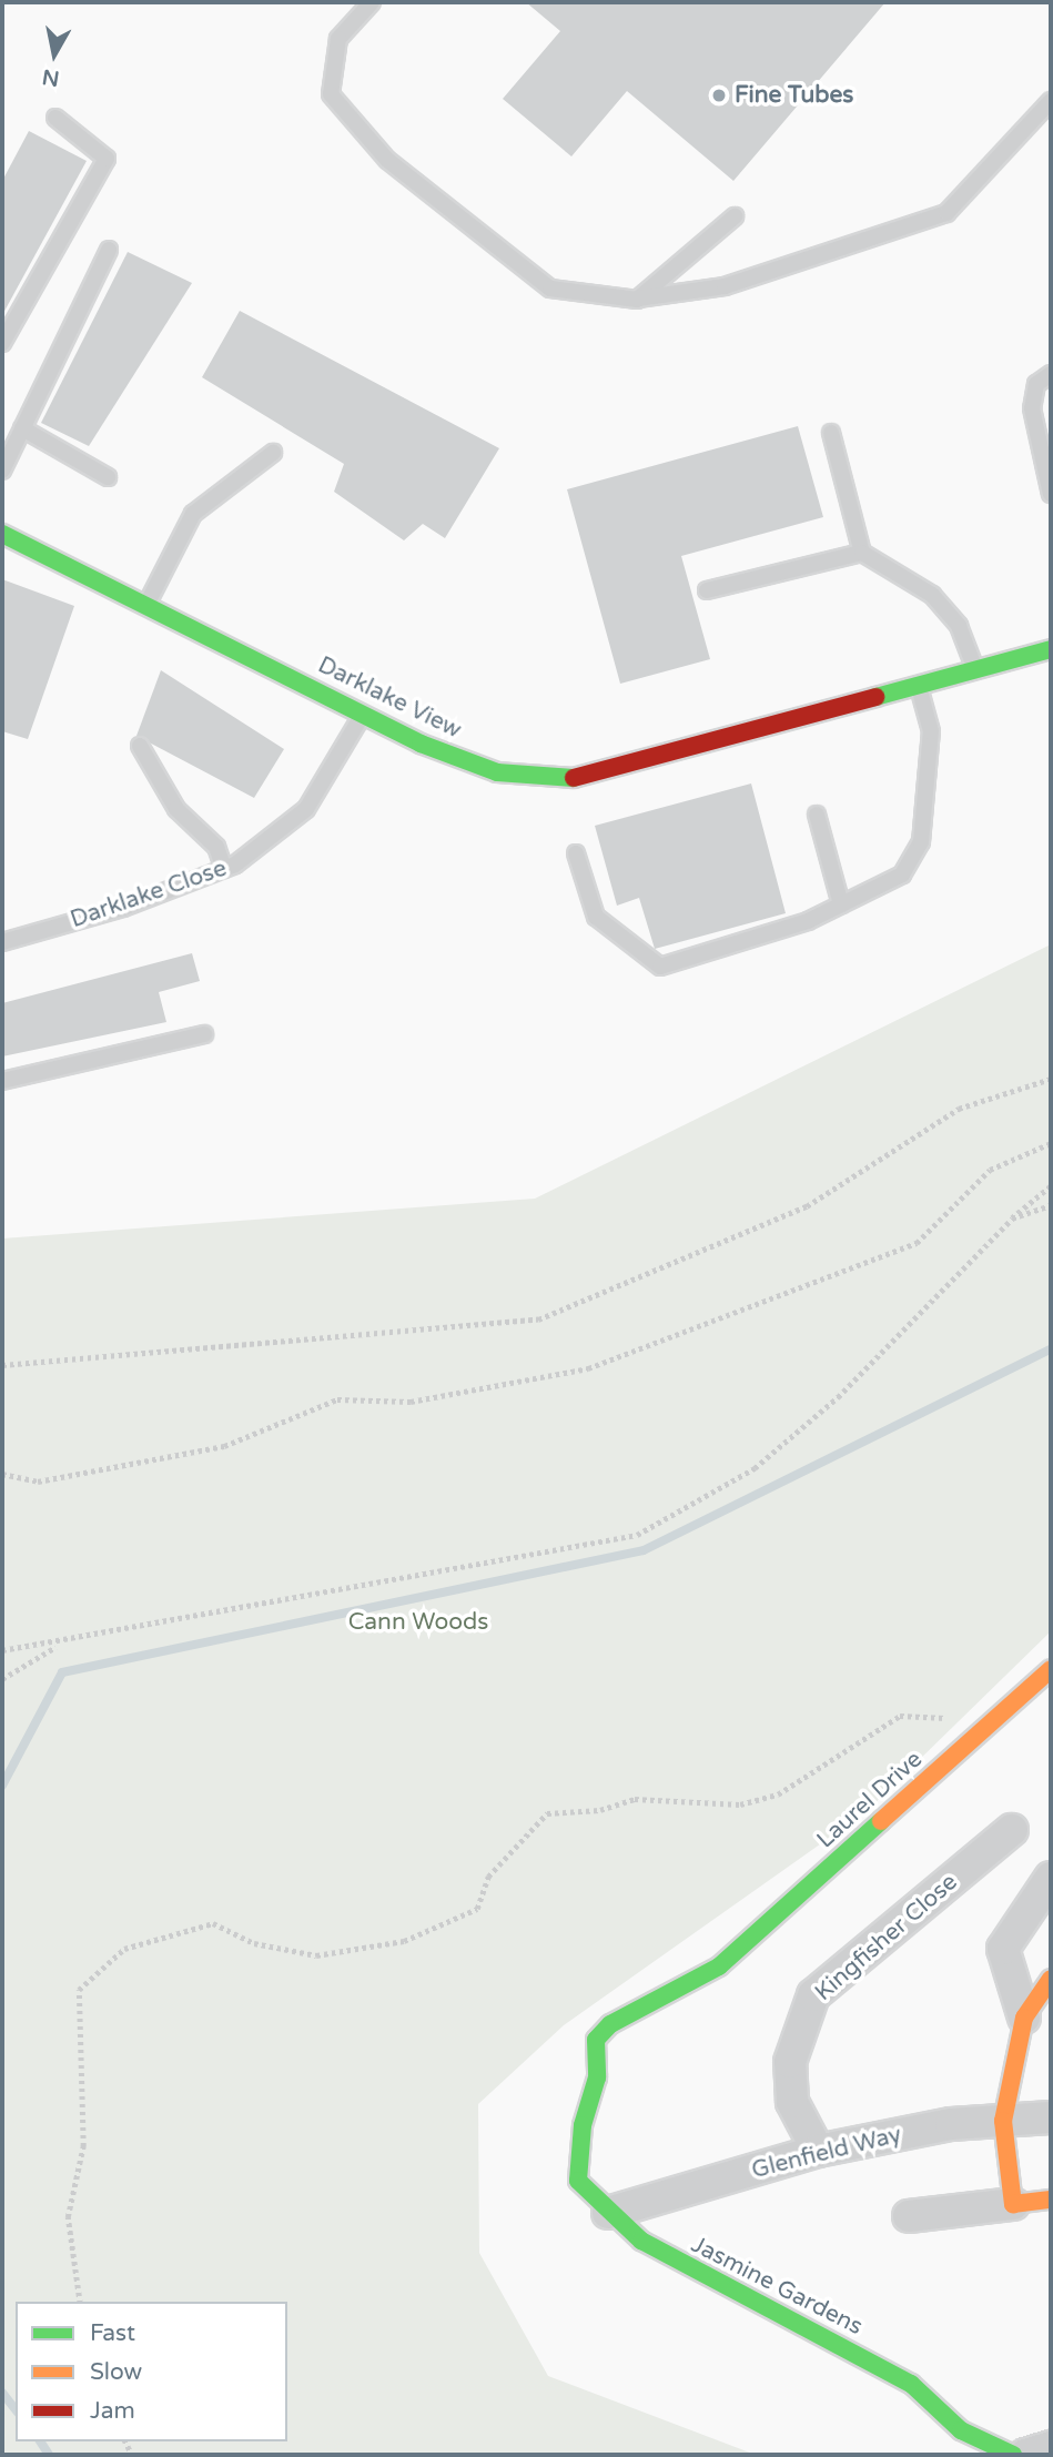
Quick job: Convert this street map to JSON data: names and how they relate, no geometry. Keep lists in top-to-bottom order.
{
  "streets": {
    "street": [
      "Darklake View",
      "Laurel Drive",
      "Kingfisher Close",
      "Glenfield Way",
      "Jasmine Gardens"
    ],
    "lane": ["Darklake Close"]
  },
  "crossings": [
    ["Darklake View", "Darklake Close"],
    ["Laurel Drive", "Jasmine Gardens"],
    ["Kingfisher Close", "Glenfield Way"],
    ["Glenfield Way", "Jasmine Gardens"]
  ],
  "parks": ["Cann Woods"],
  "places": ["Fine Tubes"],
  "legend": ["Fast", "Slow", "Jam"],
  "north": "bottom"
}
